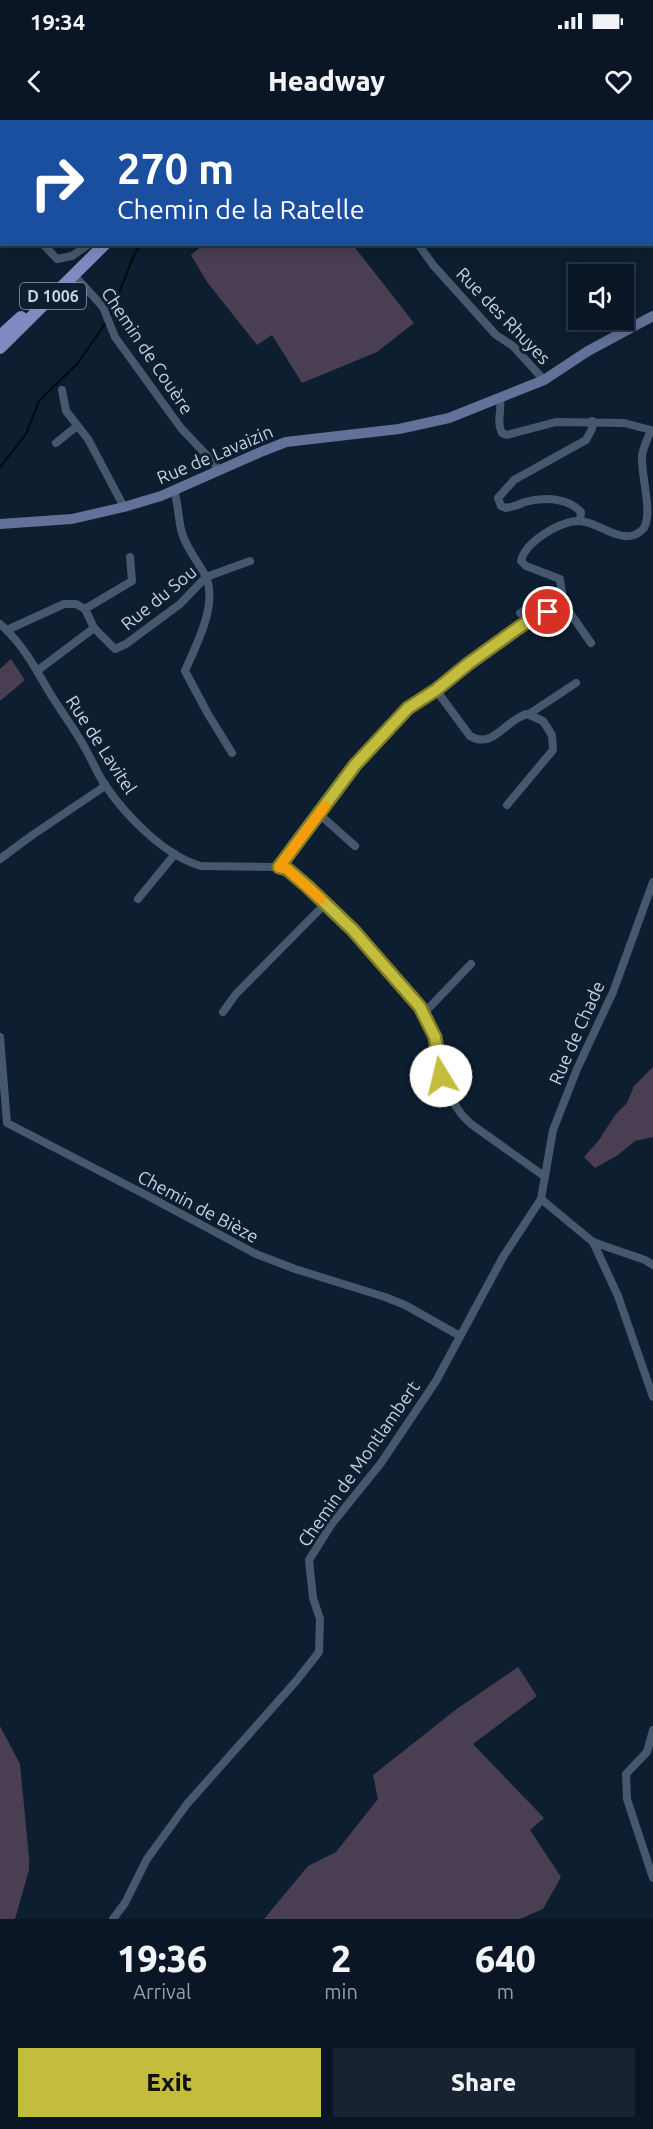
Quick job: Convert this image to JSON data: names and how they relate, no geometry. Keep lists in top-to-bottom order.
{
  "streets": {
    "main road": ["D 1006", "Rue de Lavaizin"],
    "street": [
      "Rue des Rhuyes",
      "Chemin de Couère",
      "Rue du Sou",
      "Rue de Lavitel",
      "Rue de Chade",
      "Chemin de Bièze",
      "Chemin de Montlambert"
    ]
  },
  "crossings": [
    ["D 1006", "Chemin de Couère"],
    ["Rue des Rhuyes", "Rue de Lavaizin"],
    ["Chemin de Couère", "Rue de Lavaizin"],
    ["Rue du Sou", "Rue de Lavitel"],
    ["Rue de Chade", "Chemin de Montlambert"],
    ["Chemin de Bièze", "Chemin de Montlambert"]
  ],
  "page": {
    "status": "19:34",
    "header": "Headway",
    "turn": ["270 m", "Chemin de la Ratelle"],
    "eta": [
      "19:36",
      "Arrival",
      "2",
      "min",
      "640",
      "m"
    ],
    "buttons": ["Exit", "Share"]
  }
}
